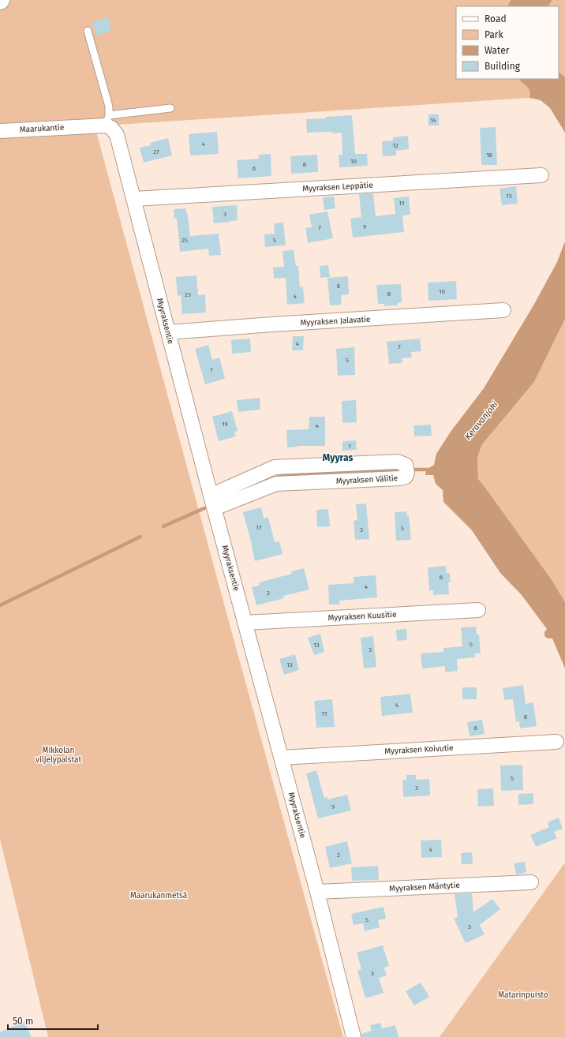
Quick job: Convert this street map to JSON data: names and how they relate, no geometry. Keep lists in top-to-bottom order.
{
  "streets": {
    "street": [
      "Maarukantie",
      "Myyraksen Leppätie",
      "Myyraksentie",
      "Myyraksen Jalavatie",
      "Myyraksen Välitie",
      "Myyraksen Kuusitie",
      "Myyraksen Koivutie",
      "Myyraksen Mäntytie"
    ]
  },
  "crossings": [
    ["Maarukantie", "Myyraksentie"],
    ["Myyraksen Leppätie", "Myyraksentie"],
    ["Myyraksentie", "Myyraksen Jalavatie"],
    ["Myyraksentie", "Myyraksen Välitie"],
    ["Myyraksentie", "Myyraksen Kuusitie"],
    ["Myyraksentie", "Myyraksen Koivutie"],
    ["Myyraksentie", "Myyraksen Mäntytie"]
  ],
  "districts": ["Myyras"],
  "water": ["Keravanjoki"],
  "parks": ["Mikkolan viljelypalstat", "Maarukanmetsä", "Matarinpuisto"],
  "house_numbers": [
    "14",
    "4",
    "12",
    "27",
    "16",
    "10",
    "8",
    "6",
    "13",
    "11",
    "3",
    "9",
    "7",
    "25",
    "5",
    "6",
    "10",
    "8",
    "23",
    "4",
    "4",
    "7",
    "5",
    "1",
    "19",
    "4",
    "1",
    "17",
    "5",
    "3",
    "6",
    "4",
    "2",
    "5",
    "13",
    "3",
    "13",
    "4",
    "11",
    "8",
    "6",
    "5",
    "3",
    "9",
    "4",
    "2",
    "5",
    "3",
    "3"
  ],
  "legend": [
    "Road",
    "Park",
    "Water",
    "Building"
  ],
  "scale_bar": "50 m"
}
